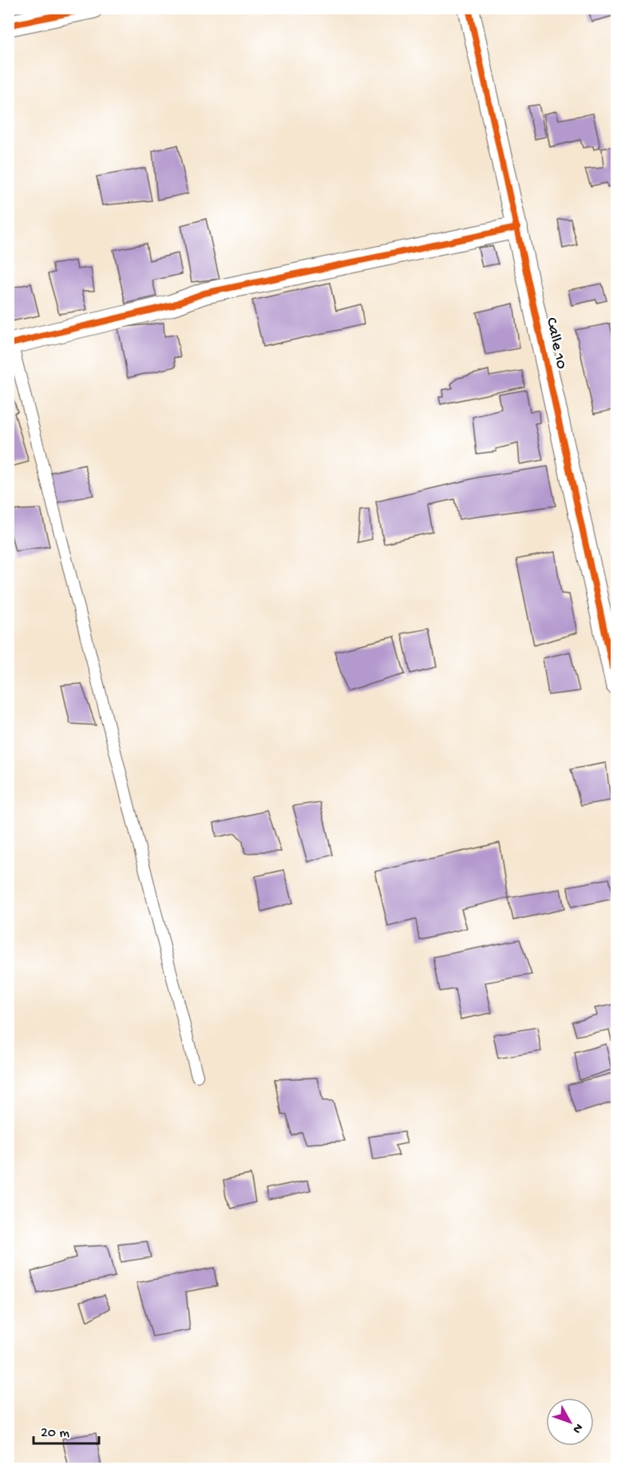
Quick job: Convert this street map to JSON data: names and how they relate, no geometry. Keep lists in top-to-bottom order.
{
  "streets": {
    "street": ["Calle 10"]
  },
  "scale_bar": "20 m",
  "north": "bottom right"
}
